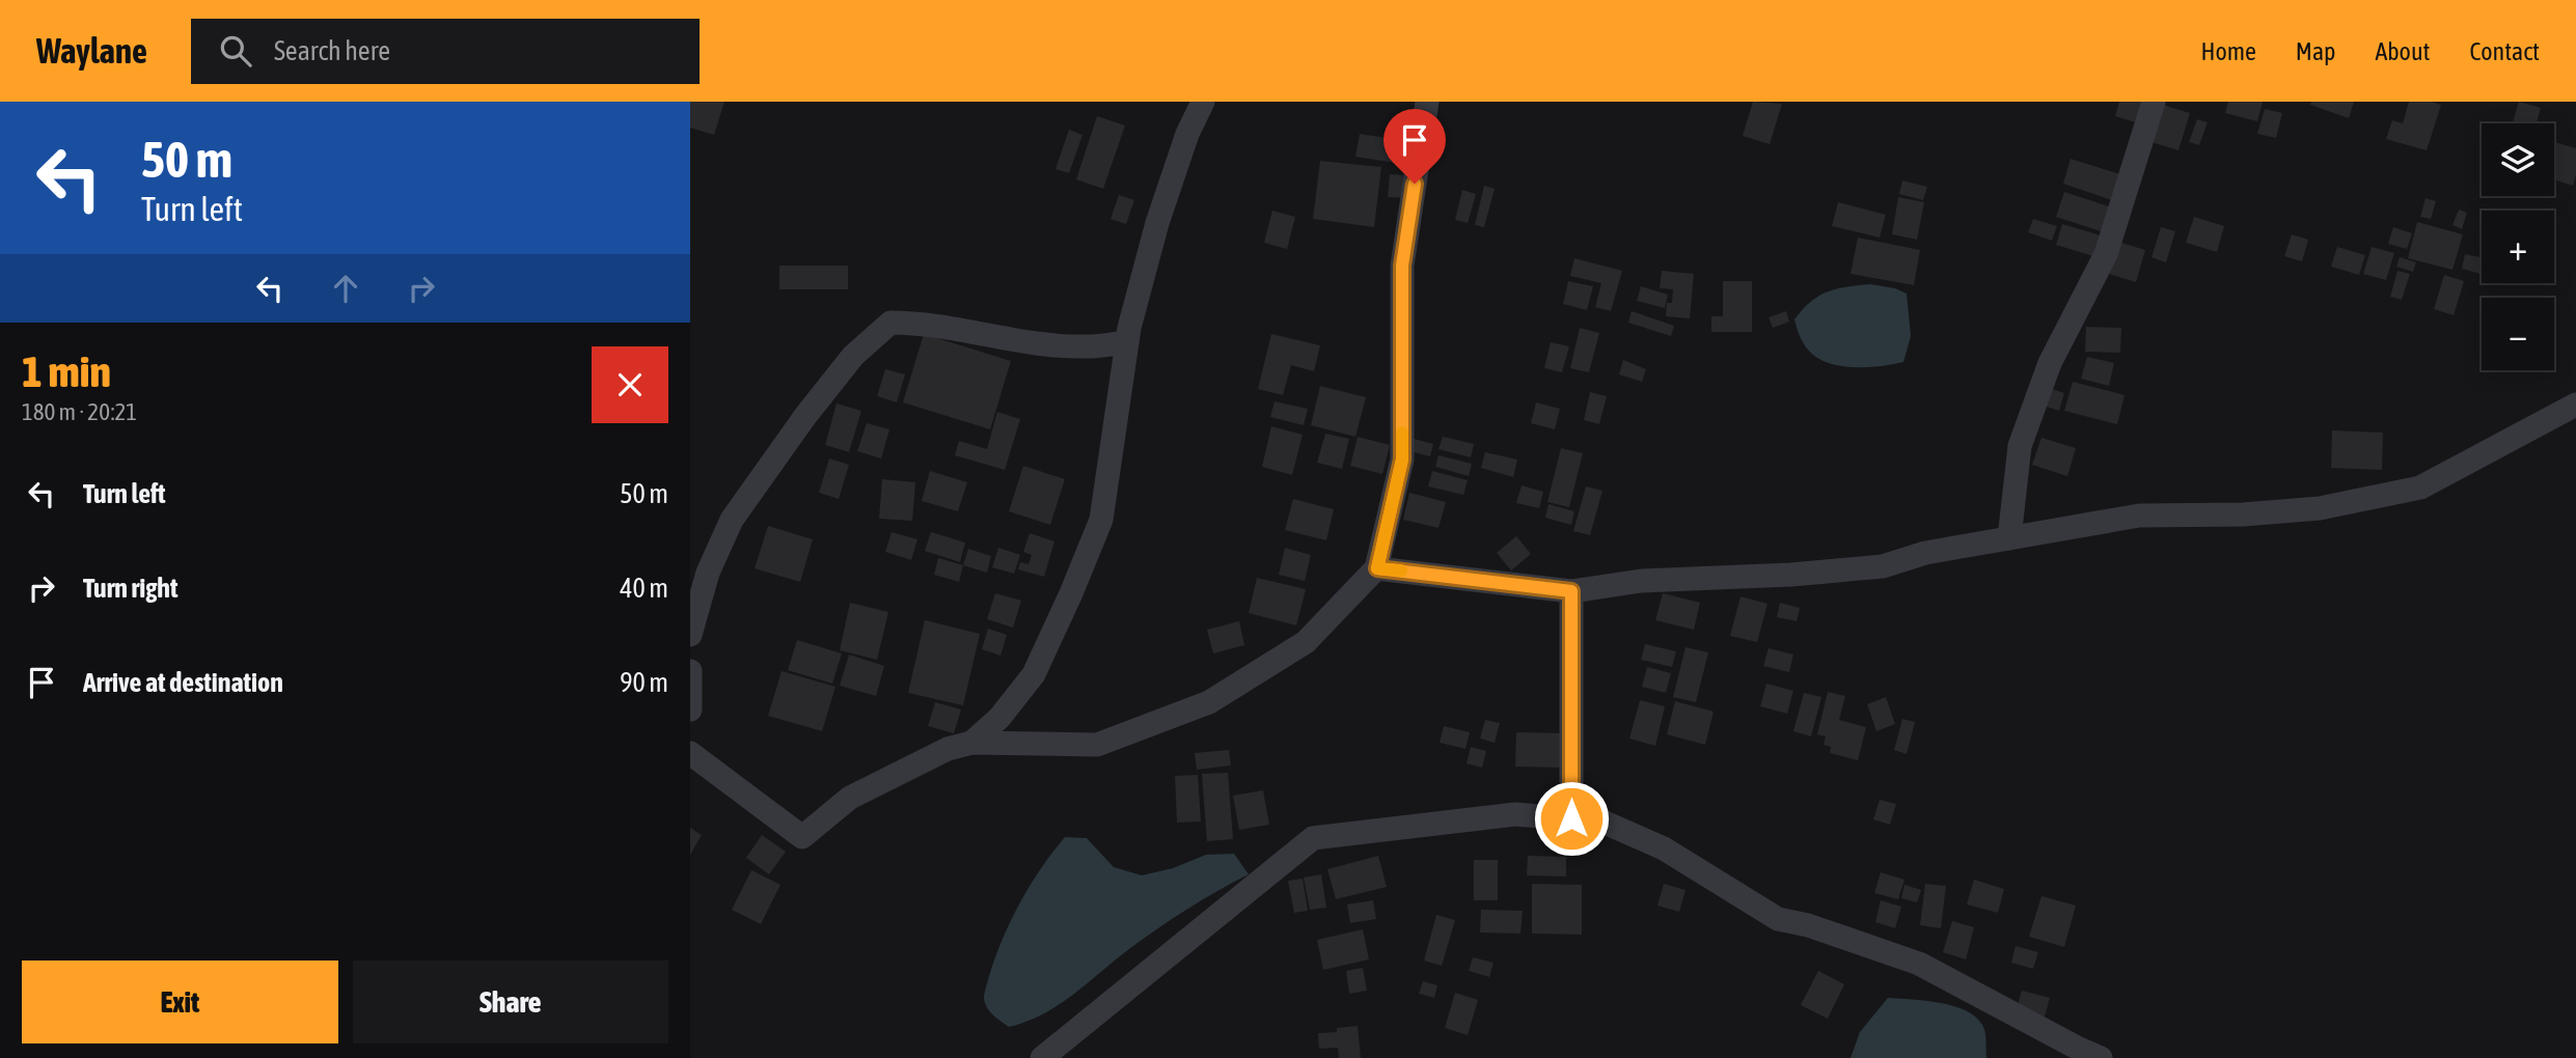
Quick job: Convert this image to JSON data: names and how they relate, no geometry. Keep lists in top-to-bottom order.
{
  "page": {
    "header": "Waylane",
    "search": "Search here",
    "nav": [
      "Home",
      "Map",
      "About",
      "Contact"
    ],
    "turn": ["50 m", "Turn left"],
    "map_buttons": ["+", "−"],
    "heading": ["1 min", "180 m · 20:21"],
    "list": [
      {
        "name": "Turn left",
        "value": "50 m"
      },
      {
        "name": "Turn right",
        "value": "40 m"
      },
      {
        "name": "Arrive at destination",
        "value": "90 m"
      }
    ],
    "buttons": ["Exit", "Share"]
  }
}
